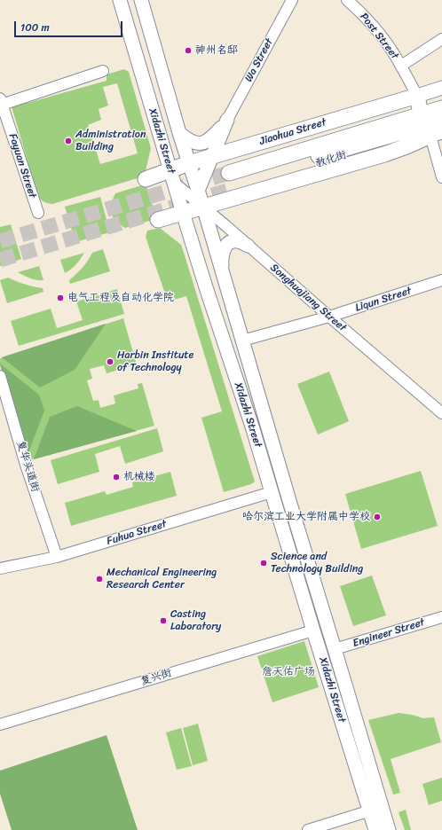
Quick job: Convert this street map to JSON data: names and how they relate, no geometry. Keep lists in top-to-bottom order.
{
  "streets": {
    "highway": ["Jiaohua Street"],
    "main road": ["Xidazhi Street"],
    "street": [
      "Post Street",
      "Wa Street",
      "Fayuan Street",
      "Songhuajiang Street",
      "Liqun Street",
      "复华头道街",
      "Fuhua Street",
      "Engineer Street",
      "复兴街"
    ]
  },
  "crossings": [
    ["Post Street", "Jiaohua Street"],
    ["Jiaohua Street", "Xidazhi Street"],
    ["Jiaohua Street", "Songhuajiang Street"],
    ["Xidazhi Street", "Songhuajiang Street"],
    ["Xidazhi Street", "Liqun Street"],
    ["Xidazhi Street", "Fuhua Street"],
    ["Xidazhi Street", "Engineer Street"],
    ["Xidazhi Street", "复兴街"],
    ["Songhuajiang Street", "Liqun Street"],
    ["复华头道街", "Fuhua Street"]
  ],
  "parks": ["詹天佑广场"],
  "places": [
    "神州名邸",
    "Administration Building",
    "电气工程及自动化学院",
    "Harbin Institute of Technology",
    "机械楼",
    "哈尔滨工业大学附属中学校",
    "Science and Technology Building",
    "Mechanical Engineering Research Center",
    "Casting Laboratory"
  ],
  "scale_bar": "100 m"
}
